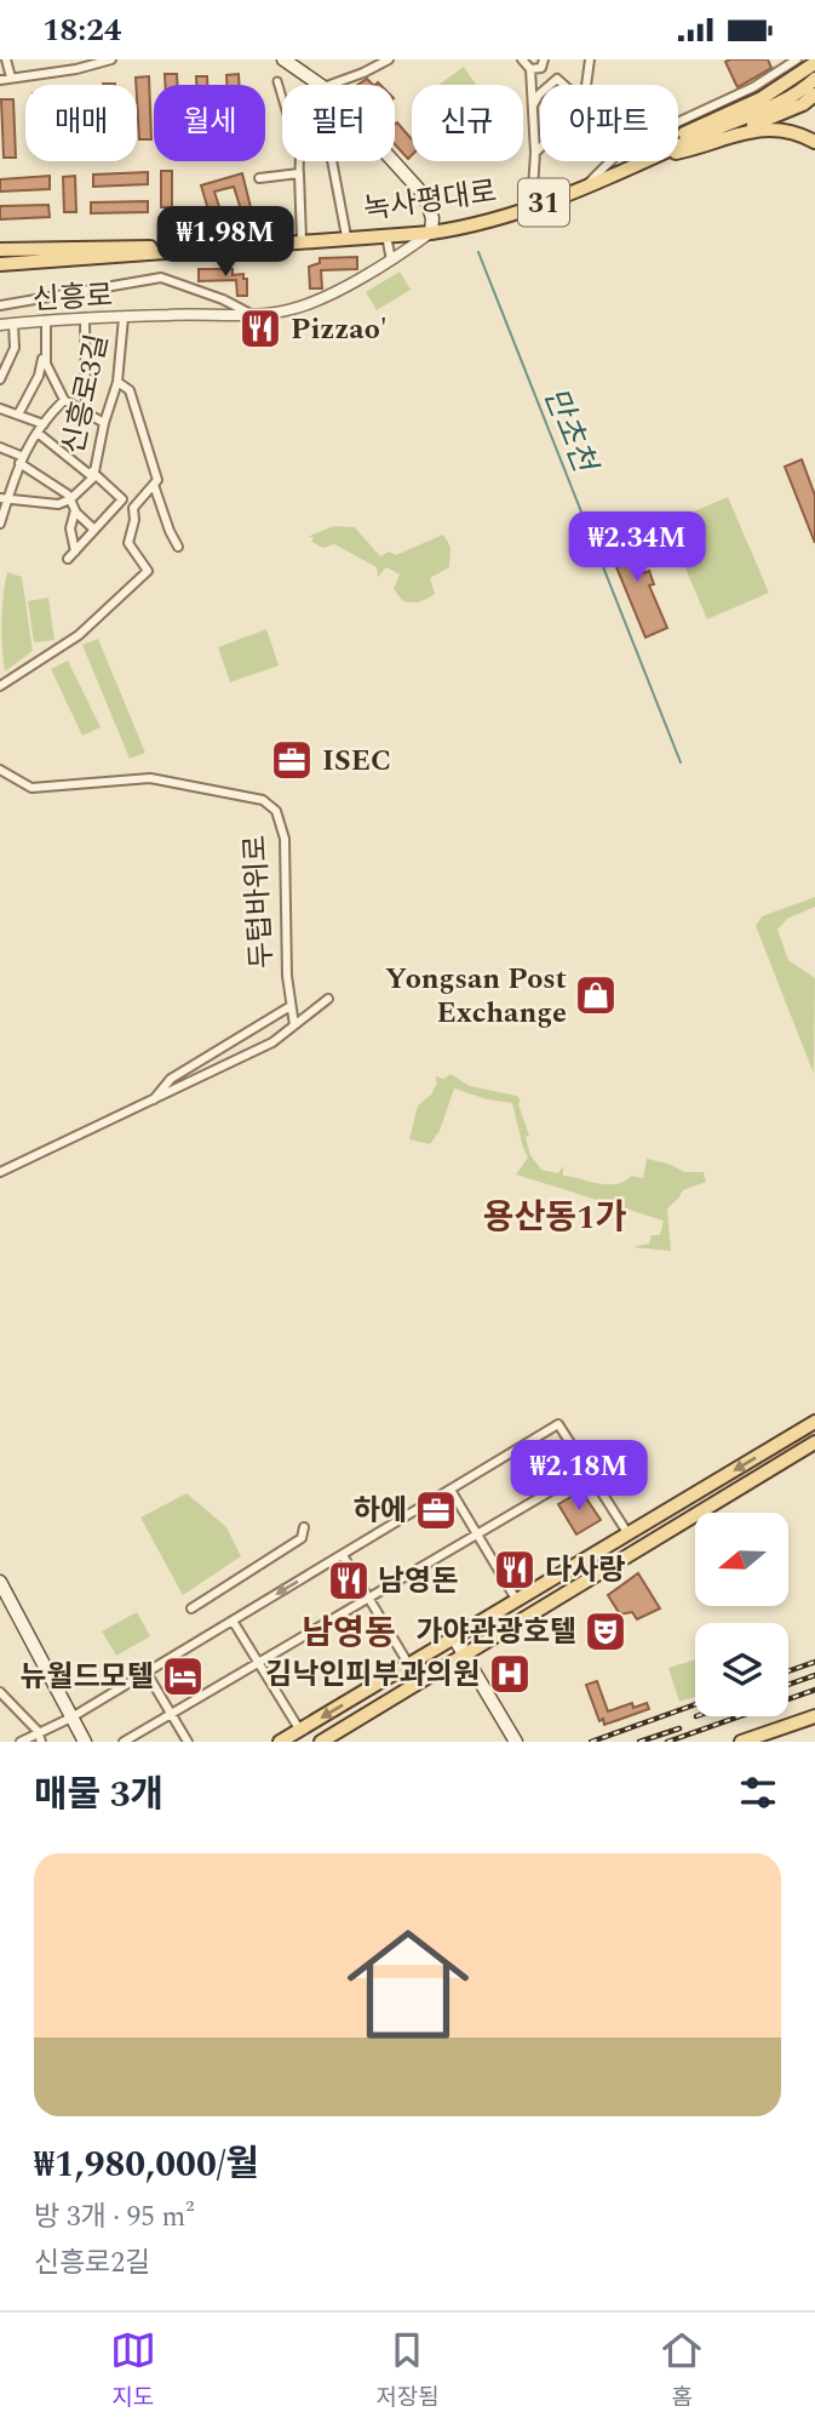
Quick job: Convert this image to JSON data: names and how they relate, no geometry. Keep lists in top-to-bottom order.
{
  "streets": {
    "main road": ["녹사평대로", "31"],
    "street": ["신흥로", "신흥로3길", "두텁바위로"]
  },
  "crossings": [
    ["녹사평대로", "신흥로"],
    ["신흥로", "신흥로3길"]
  ],
  "districts": ["용산동1가", "남영동"],
  "water": ["만초천"],
  "places": {
    "restaurant": ["Pizzao'", "다사랑", "남영돈"],
    "office": ["ISEC", "하에"],
    "shop": ["Yongsan Post Exchange"],
    "theatre": ["가야관광호텔"],
    "hospital": ["김낙인피부과의원"],
    "hotel": ["뉴월드모텔"]
  },
  "north": "left",
  "page": {
    "status": "18:24",
    "chip": [
      "매매",
      "월세",
      "필터",
      "신규",
      "아파트"
    ],
    "price": ["₩1.98M", "₩2.34M", "₩2.18M"],
    "heading": "매물 3개",
    "list": [
      {
        "name": "₩1,980,000/월",
        "note": "방 3개 · 95 m² · 신흥로2길"
      }
    ],
    "tabs": ["지도", "저장됨", "홈"]
  }
}
